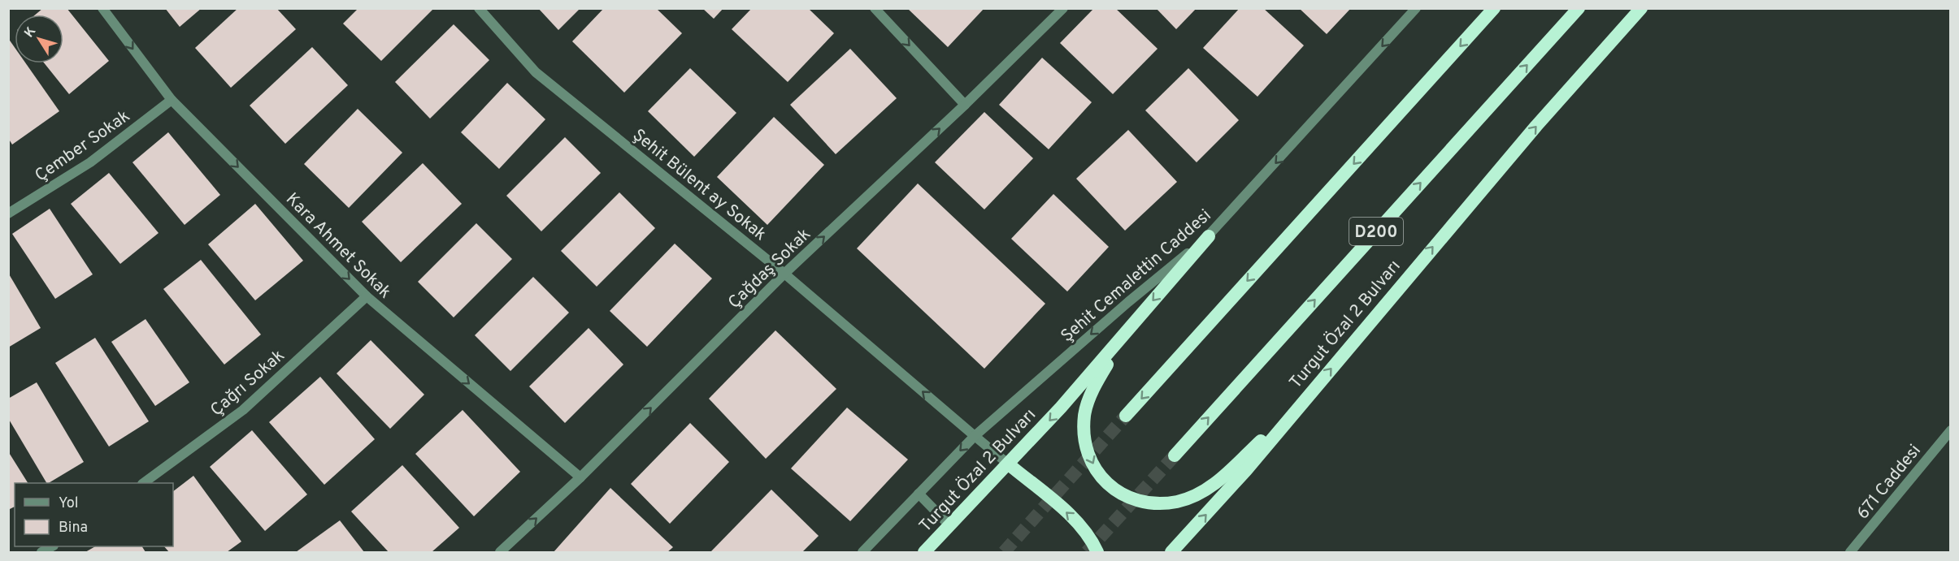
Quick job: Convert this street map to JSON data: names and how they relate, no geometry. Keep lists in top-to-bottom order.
{
  "streets": {
    "highway": ["D200", "Turgut Özal 2 Bulvarı"],
    "street": [
      "Çember Sokak",
      "Şehit Bülent ay Sokak",
      "Kara Ahmet Sokak",
      "Çağdaş Sokak",
      "Şehit Cemalettin Caddesi",
      "Çağrı Sokak",
      "671 Caddesi"
    ]
  },
  "crossings": [
    ["Çember Sokak", "Kara Ahmet Sokak"],
    ["Şehit Bülent ay Sokak", "Çağdaş Sokak"],
    ["Şehit Bülent ay Sokak", "Şehit Cemalettin Caddesi"],
    ["Şehit Bülent ay Sokak", "Turgut Özal 2 Bulvarı"],
    ["Kara Ahmet Sokak", "Çağdaş Sokak"],
    ["Kara Ahmet Sokak", "Çağrı Sokak"],
    ["Şehit Cemalettin Caddesi", "Turgut Özal 2 Bulvarı"]
  ],
  "one_way": [
    "Şehit Bülent ay Sokak",
    "Kara Ahmet Sokak",
    "Çağdaş Sokak",
    "Şehit Cemalettin Caddesi"
  ],
  "legend": ["Yol", "Bina"],
  "north": "top left"
}
